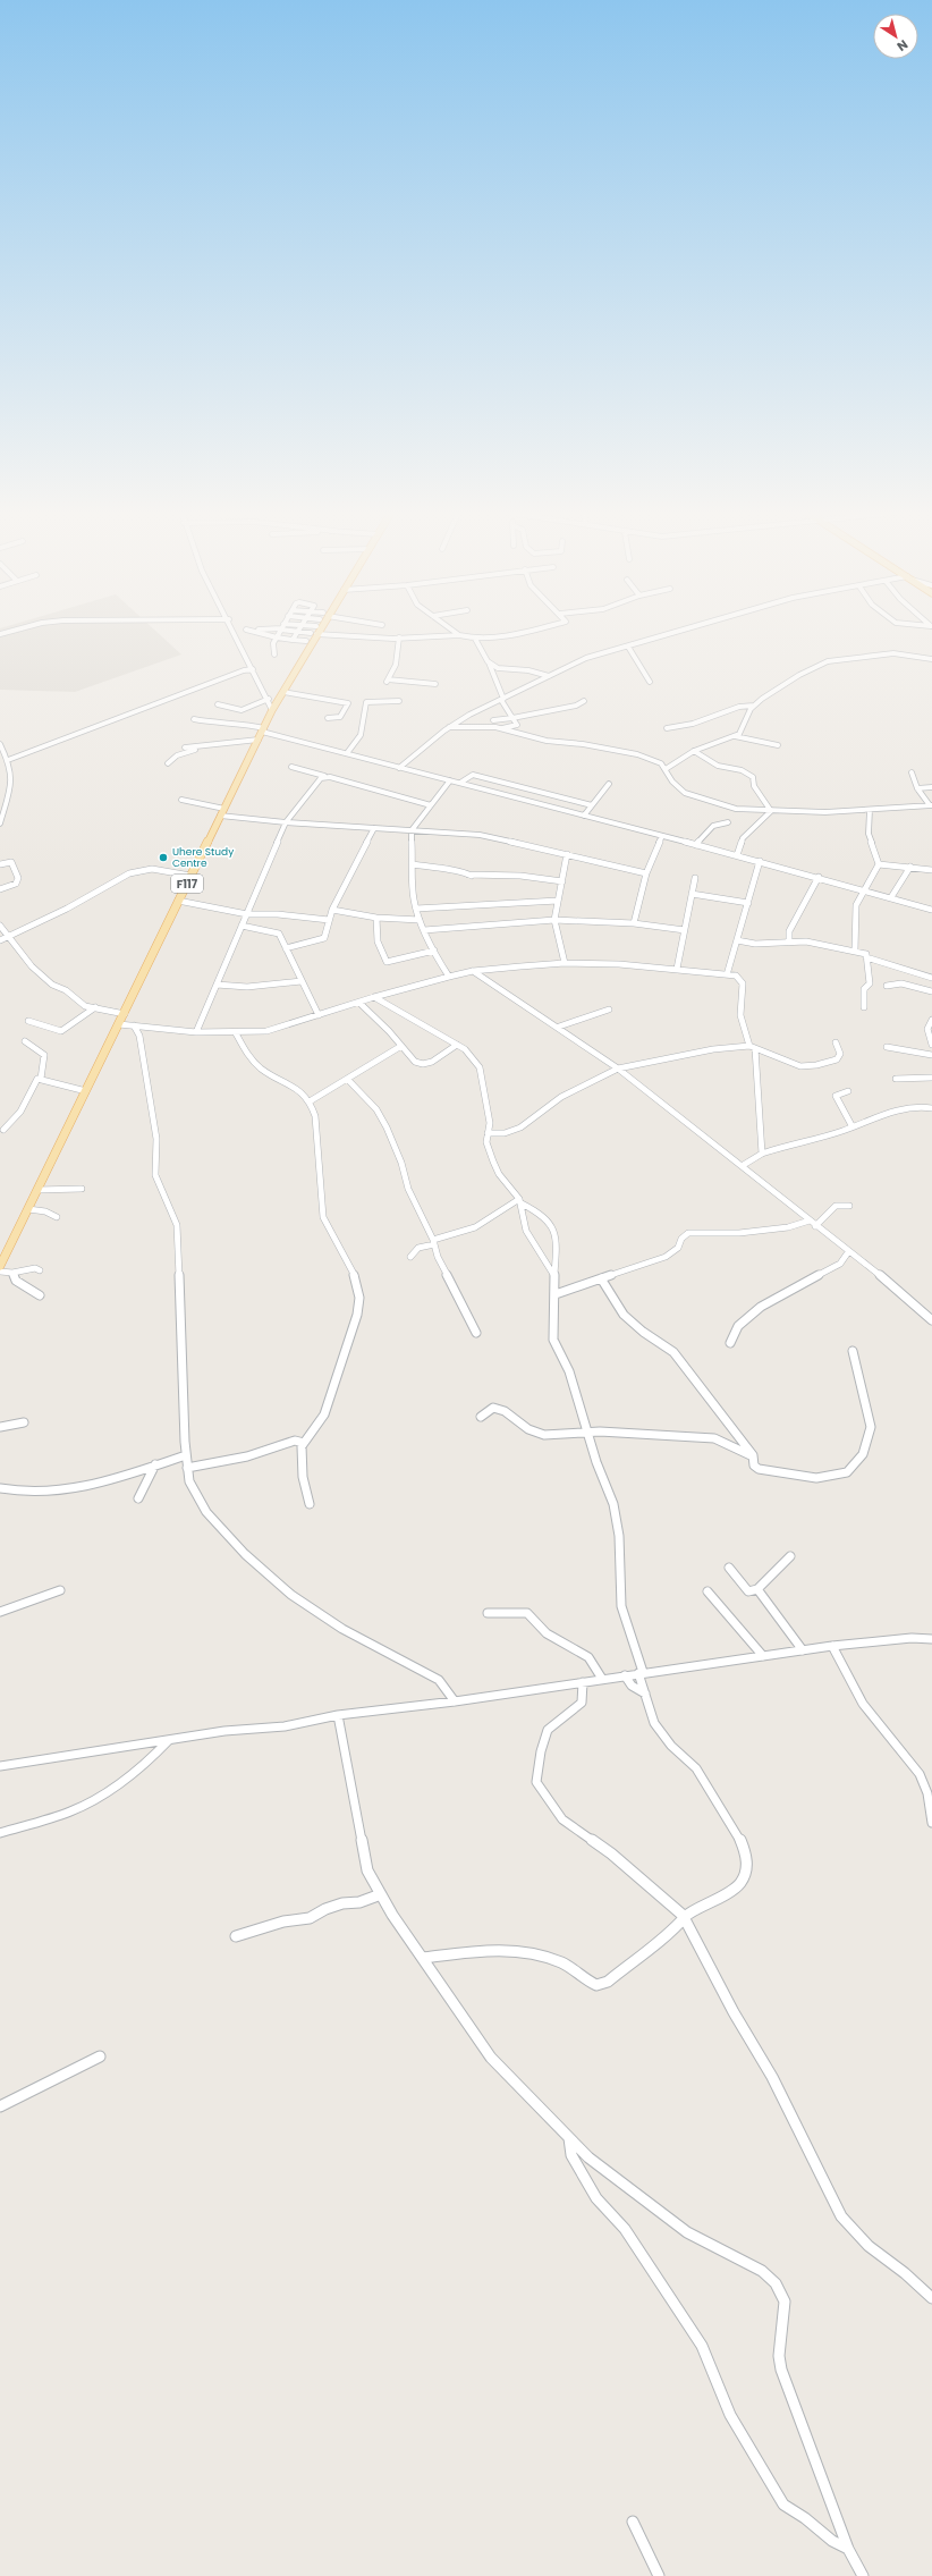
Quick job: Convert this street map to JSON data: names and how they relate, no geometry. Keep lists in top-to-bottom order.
{
  "streets": {
    "main road": ["F117"]
  },
  "places": ["Uhere Study Centre"],
  "north": "bottom right"
}
